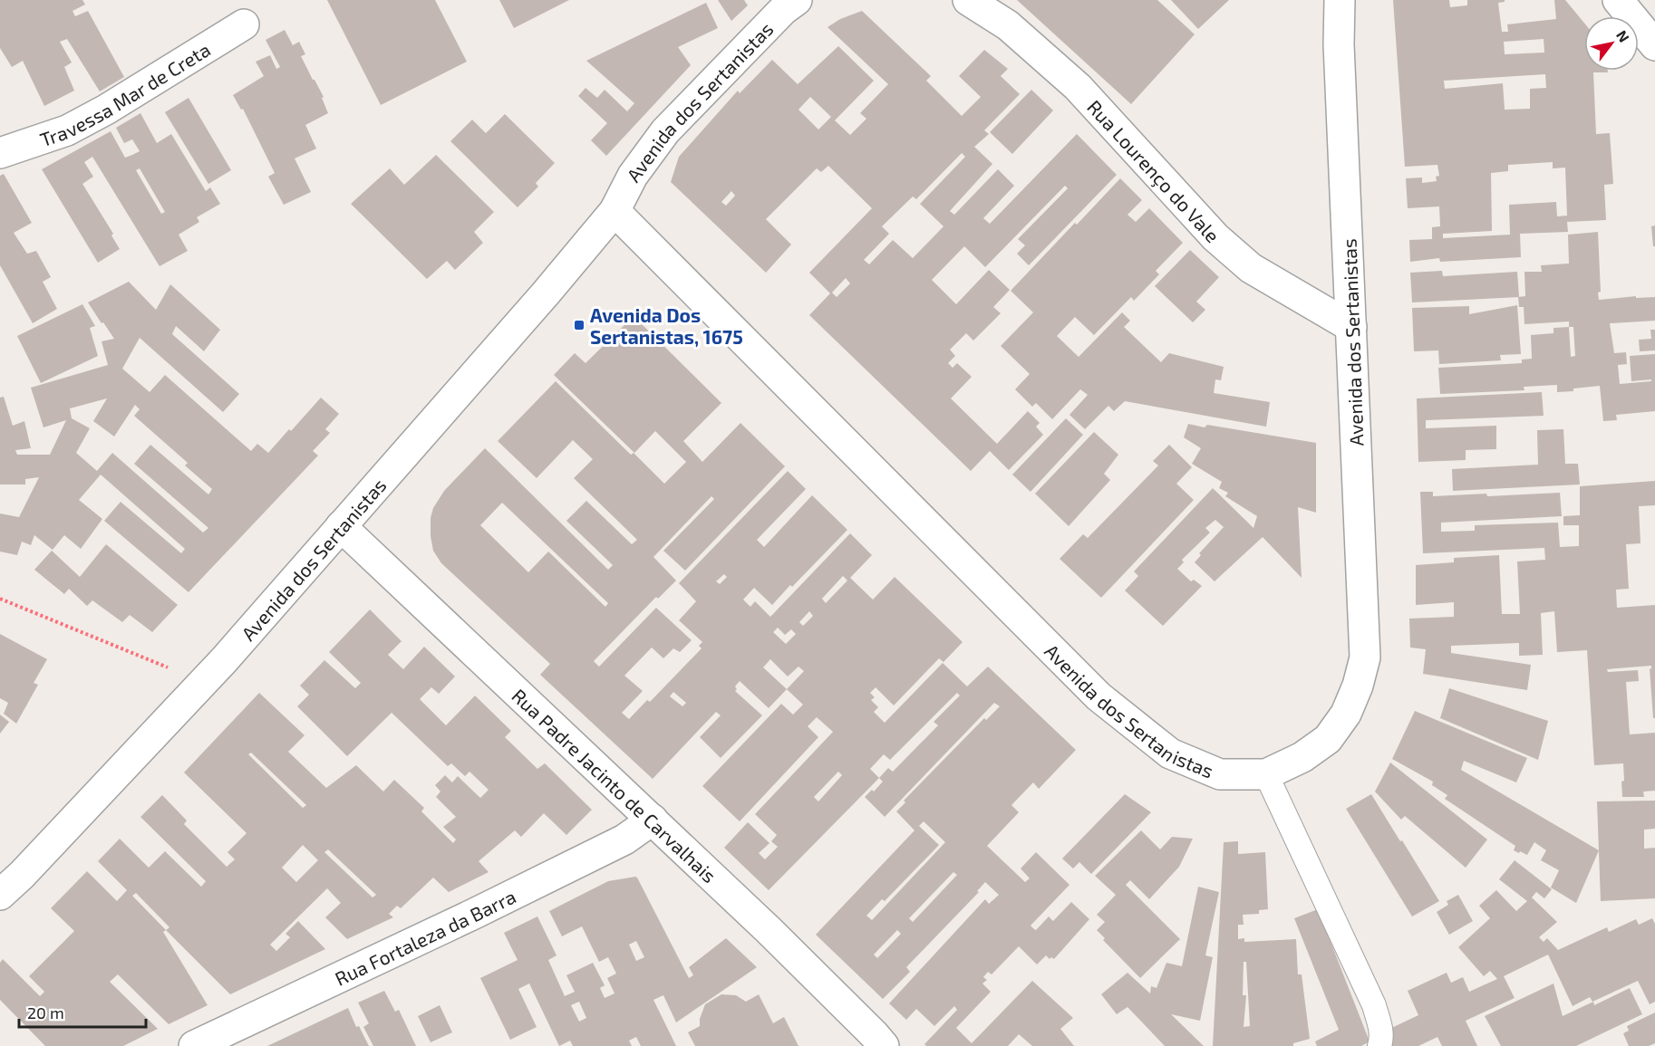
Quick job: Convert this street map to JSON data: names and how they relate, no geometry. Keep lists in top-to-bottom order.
{
  "streets": {
    "street": [
      "Travessa Mar de Creta",
      "Avenida dos Sertanistas",
      "Rua Lourenço do Vale",
      "Rua Padre Jacinto de Carvalhais",
      "Rua Fortaleza da Barra"
    ]
  },
  "crossings": [
    ["Avenida dos Sertanistas", "Rua Lourenço do Vale"],
    ["Avenida dos Sertanistas", "Rua Padre Jacinto de Carvalhais"],
    ["Rua Padre Jacinto de Carvalhais", "Rua Fortaleza da Barra"]
  ],
  "places": {
    "transit": ["Avenida Dos Sertanistas, 1675"]
  },
  "scale_bar": "20 m",
  "north": "top right"
}
